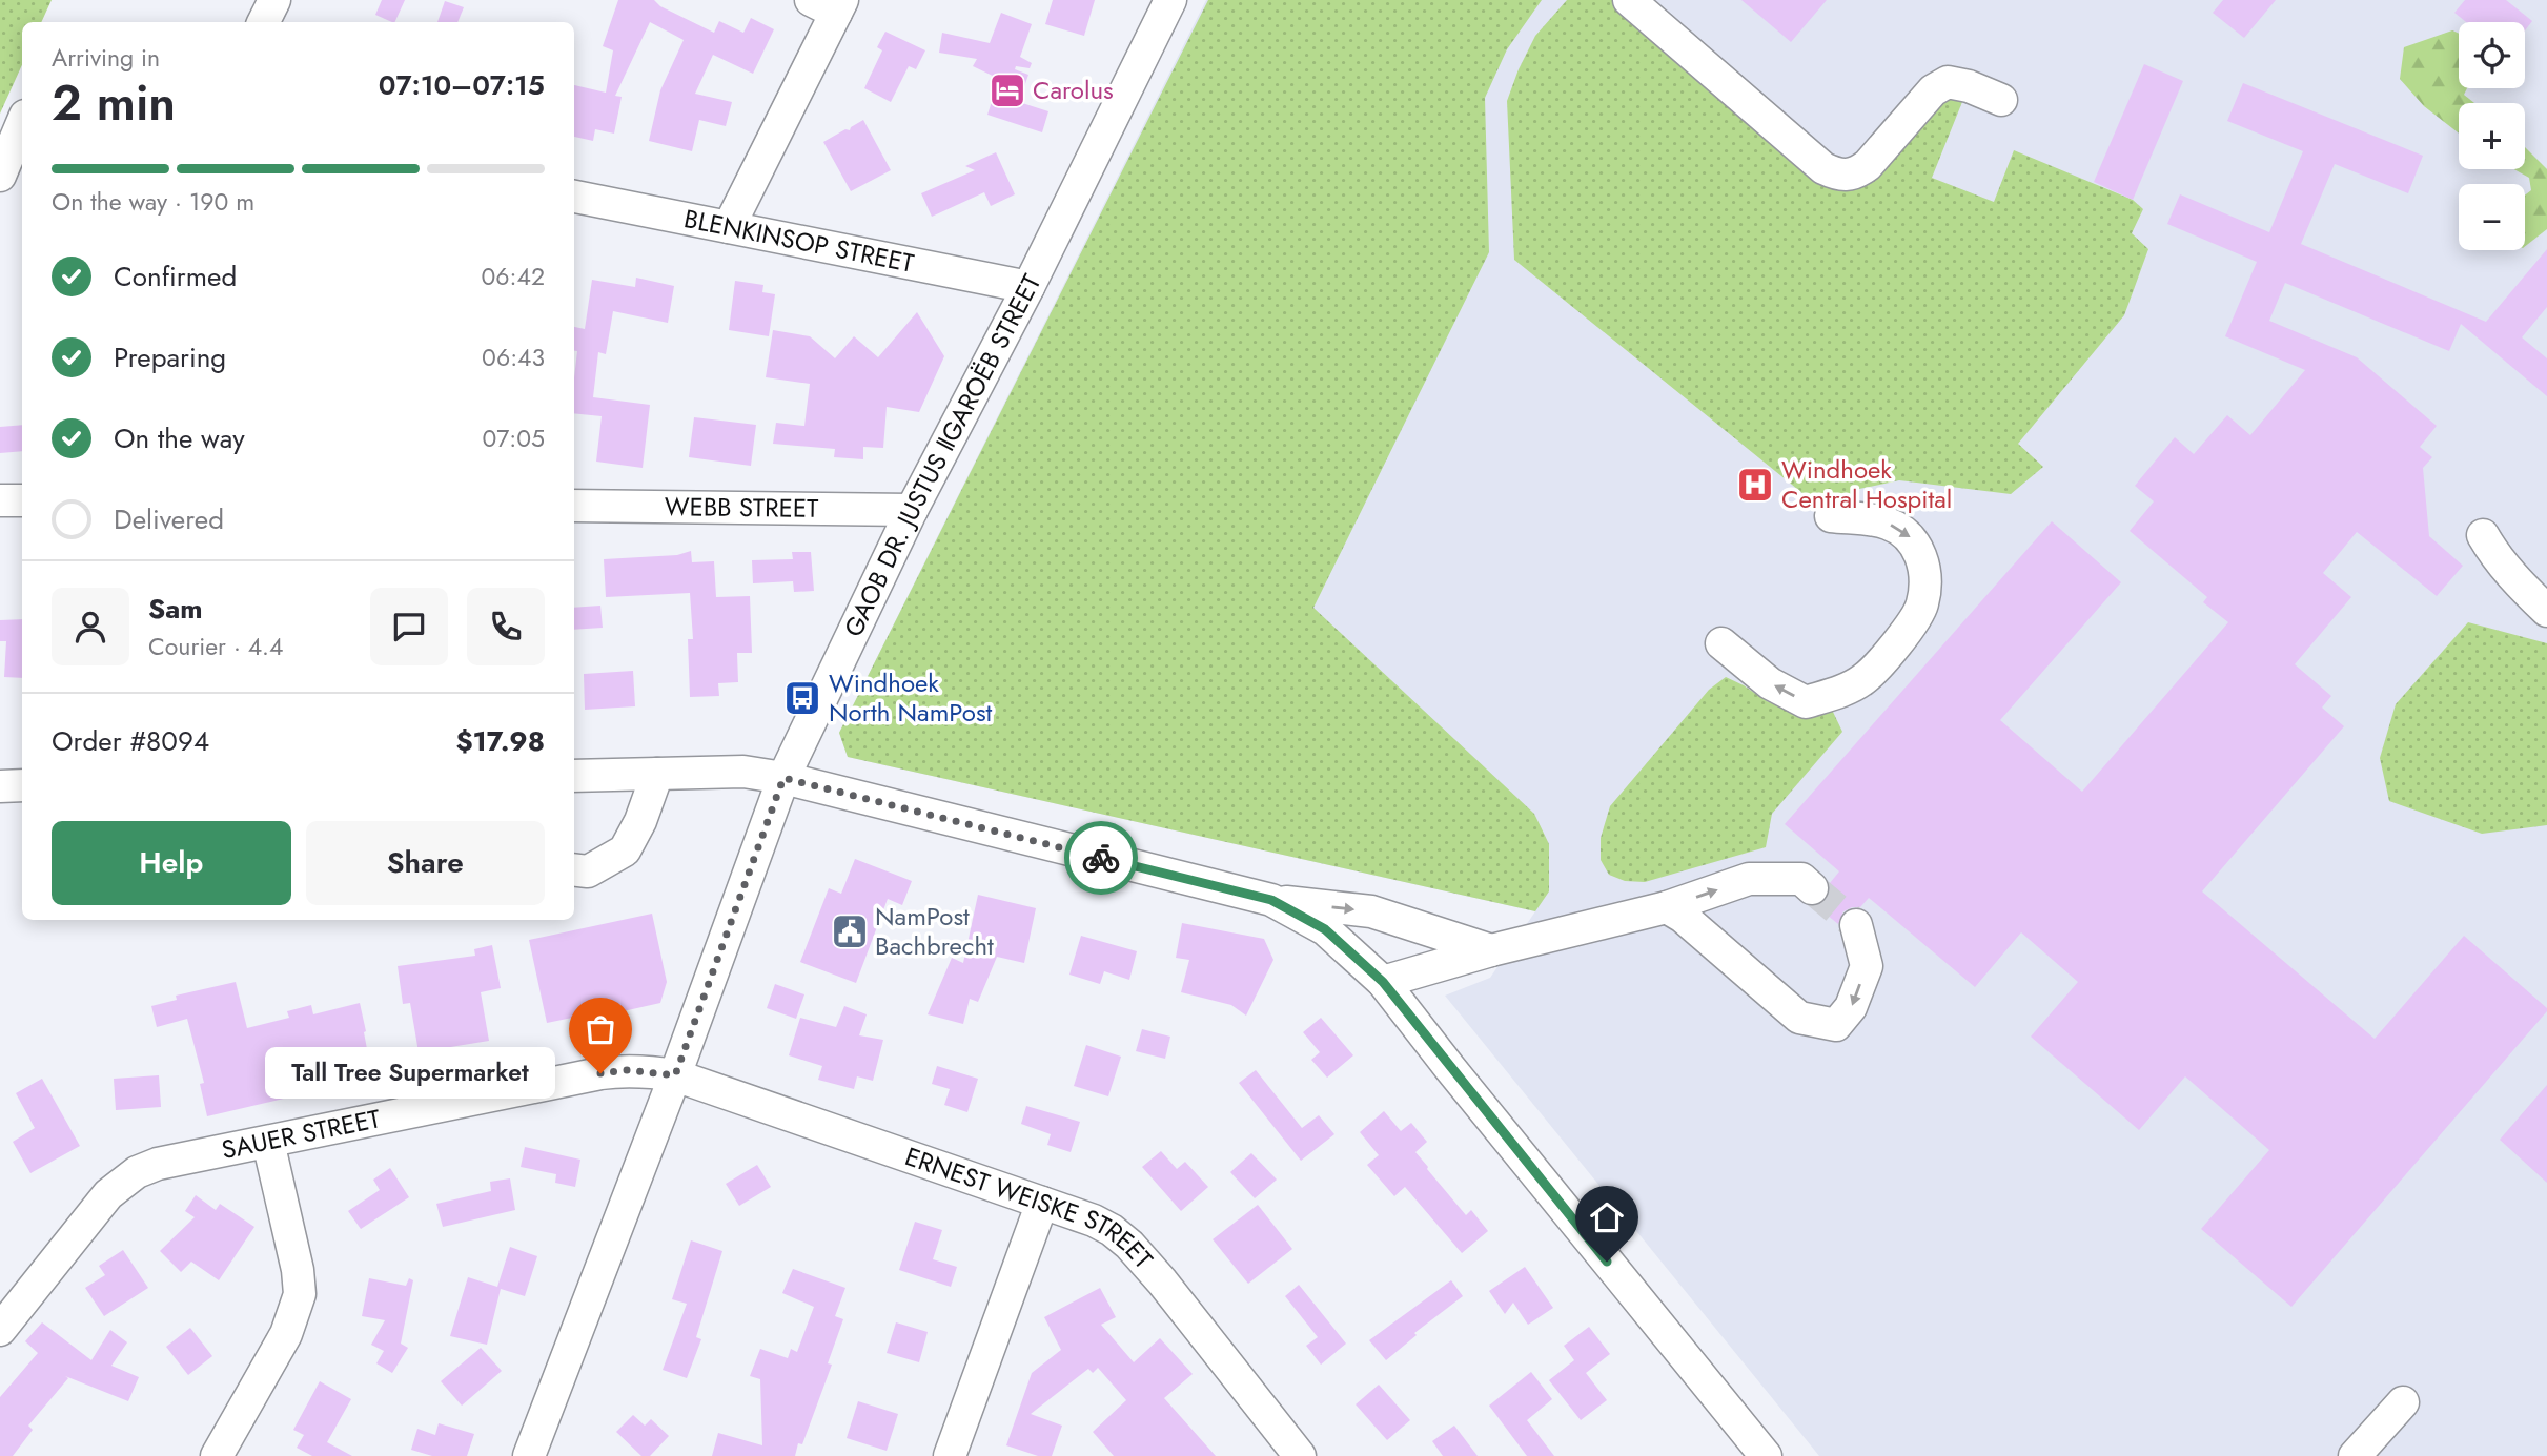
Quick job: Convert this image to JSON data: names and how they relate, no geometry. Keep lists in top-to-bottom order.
{
  "streets": {
    "street": [
      "BLENKINSOP STREET",
      "GAOB DR. JUSTUS ǁGAROËB STREET",
      "WEBB STREET",
      "SAUER STREET",
      "ERNEST WEISKE STREET"
    ]
  },
  "crossings": [
    ["BLENKINSOP STREET", "GAOB DR. JUSTUS ǁGAROËB STREET"],
    ["GAOB DR. JUSTUS ǁGAROËB STREET", "WEBB STREET"],
    ["GAOB DR. JUSTUS ǁGAROËB STREET", "SAUER STREET"],
    ["GAOB DR. JUSTUS ǁGAROËB STREET", "ERNEST WEISKE STREET"],
    ["SAUER STREET", "ERNEST WEISKE STREET"]
  ],
  "places": {
    "hotel": ["Carolus"],
    "hospital": ["Windhoek Central Hospital"],
    "bus stop": ["Windhoek North NamPost"],
    "public building": ["NamPost Bachbrecht"],
    "other": ["Tall Tree Supermarket"]
  },
  "page": {
    "map_buttons": ["+", "−"],
    "heading": ["2 min", "Arriving in", "07:10–07:15"],
    "panel": [
      "Sam",
      "Courier · 4.4",
      "Order #8094",
      "$17.98"
    ],
    "bar": "On the way · 190 m",
    "list": [
      ["Confirmed", "06:42"],
      ["Preparing", "06:43"],
      ["On the way", "07:05"],
      "Delivered"
    ],
    "buttons": ["Help", "Share"],
    "bubble": "Tall Tree Supermarket"
  }
}
